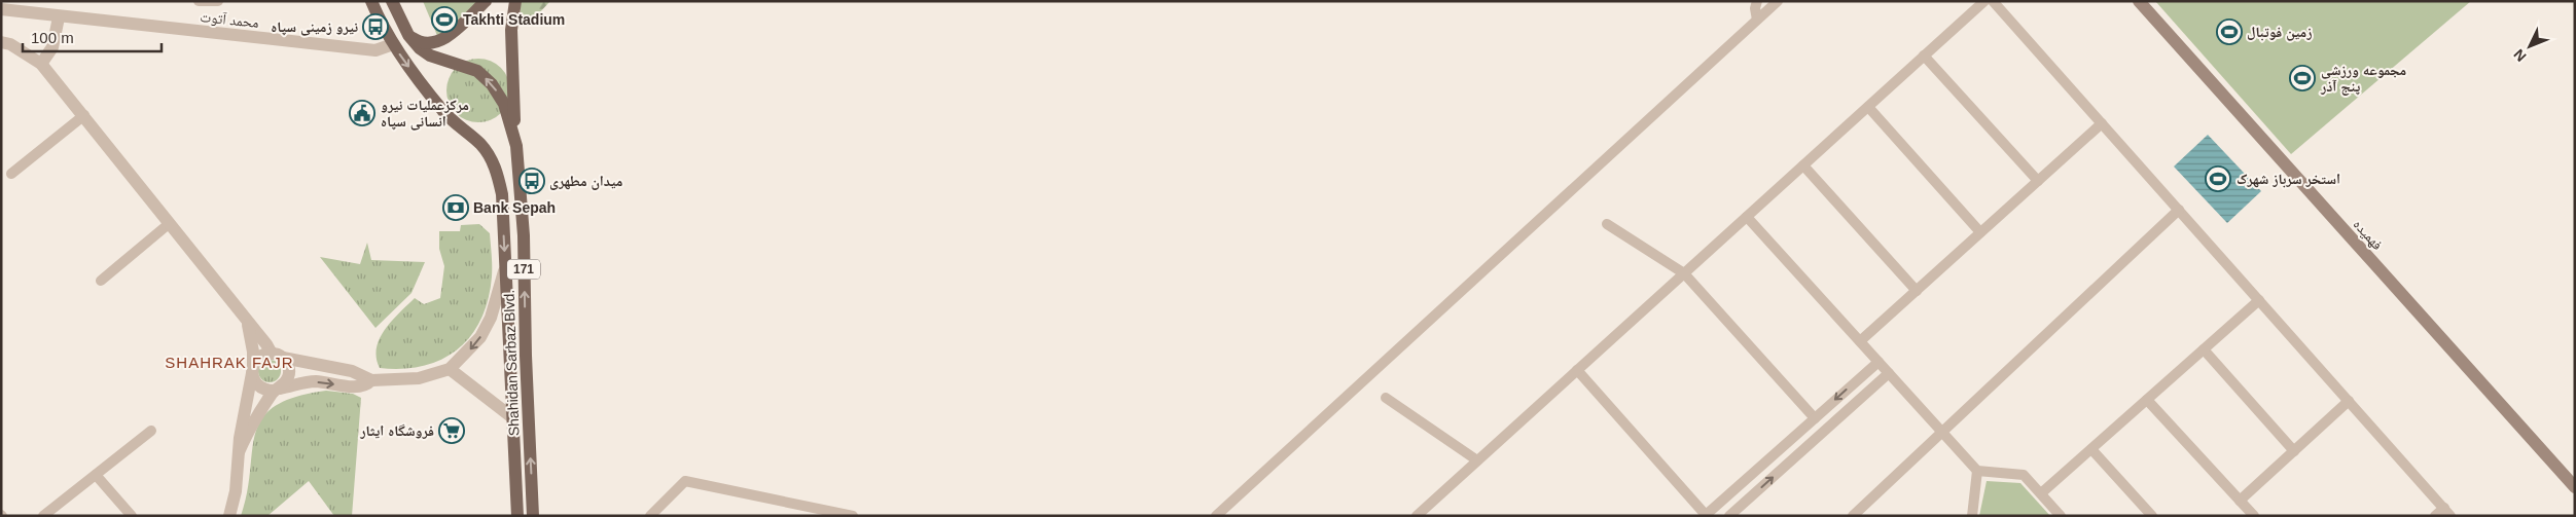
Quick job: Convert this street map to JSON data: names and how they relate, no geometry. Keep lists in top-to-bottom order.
{
  "streets": {
    "main road": ["فهمیده", "171", "Shahidan Sarbaz Blvd."],
    "street": ["محمد آتوت"]
  },
  "crossings": [
    ["محمد آتوت", "Shahidan Sarbaz Blvd."],
    ["171", "Shahidan Sarbaz Blvd."]
  ],
  "districts": ["SHAHRAK FAJR"],
  "places": {
    "sports": [
      "Takhti Stadium",
      "زمین فوتبال",
      "مجموعه ورزشی پنج آذر",
      "استخر سرباز شهرک"
    ],
    "bus stop": ["نیرو زمینی سپاه", "میدان مطهری"],
    "public building": ["مرکزعملیات نیرو انسانی سپاه"],
    "bank": ["Bank Sepah"],
    "supermarket": ["فروشگاه ایثار"]
  },
  "scale_bar": "100 m",
  "north": "bottom left"
}
